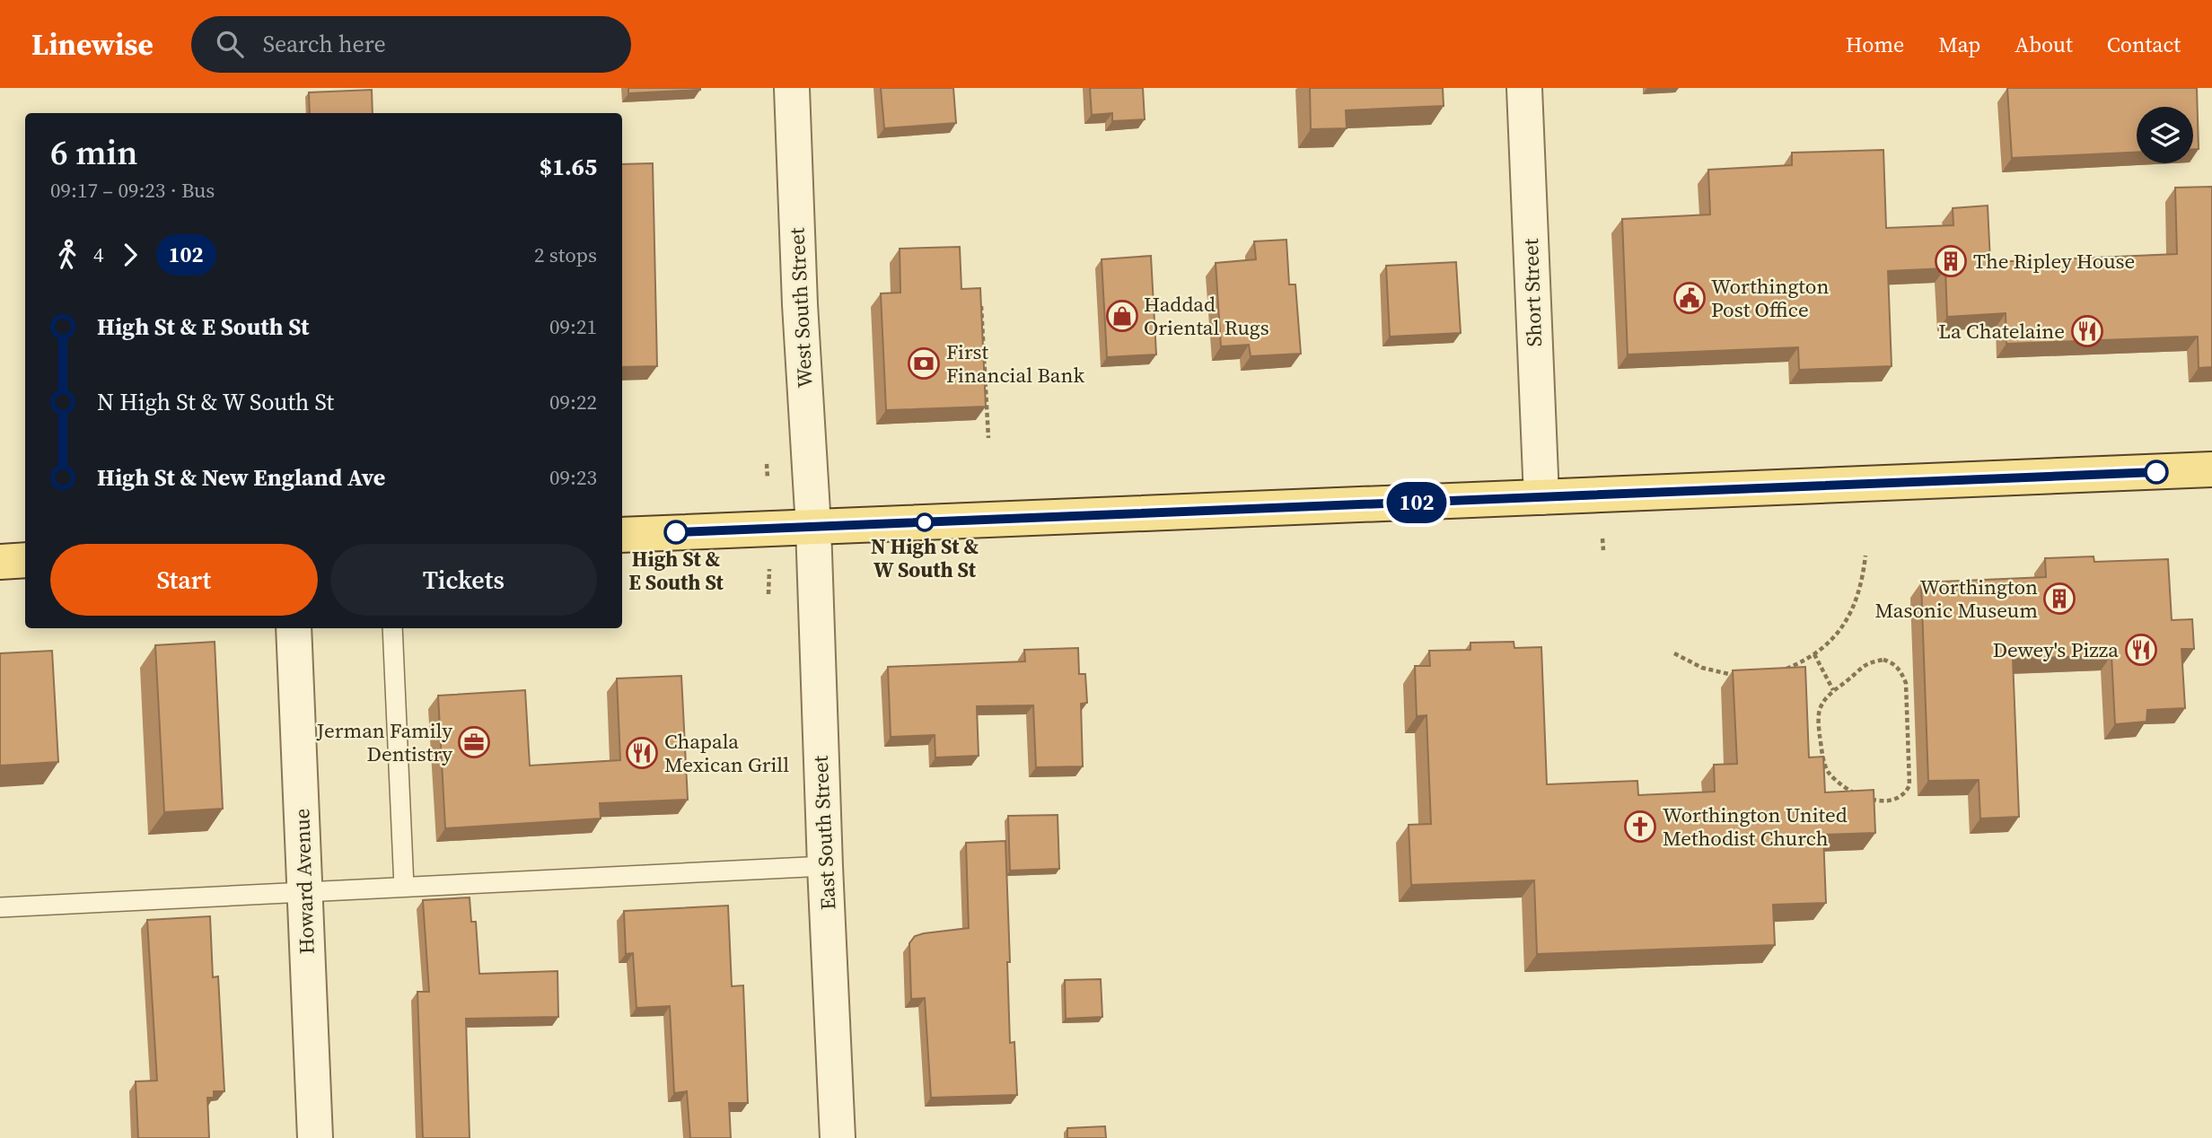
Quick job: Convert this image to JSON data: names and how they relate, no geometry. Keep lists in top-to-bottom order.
{
  "streets": {
    "street": [
      "Short Street",
      "West South Street",
      "East South Street",
      "Howard Avenue"
    ]
  },
  "crossings": [
    ["West South Street", "East South Street"]
  ],
  "places": {
    "building": ["The Ripley House", "Worthington Masonic Museum"],
    "public building": ["Worthington Post Office"],
    "shop": ["Haddad Oriental Rugs"],
    "restaurant": ["La Chatelaine", "Dewey's Pizza", "Chapala Mexican Grill"],
    "bank": ["First Financial Bank"],
    "other": ["N High St & W South St", "High St & E South St"],
    "office": ["Jerman Family Dentistry"],
    "church": ["Worthington United Methodist Church"]
  },
  "lines": ["bus line 102"],
  "page": {
    "header": "Linewise",
    "search": "Search here",
    "nav": [
      "Home",
      "Map",
      "About",
      "Contact"
    ],
    "on_map": "102",
    "heading": ["6 min", "09:17 – 09:23 · Bus", "$1.65"],
    "legs": ["4", "102", "2 stops"],
    "list": [
      {
        "name": "High St & E South St",
        "value": "09:21"
      },
      {
        "name": "N High St & W South St",
        "value": "09:22"
      },
      {
        "name": "High St & New England Ave",
        "value": "09:23"
      }
    ],
    "buttons": ["Start", "Tickets"]
  }
}
